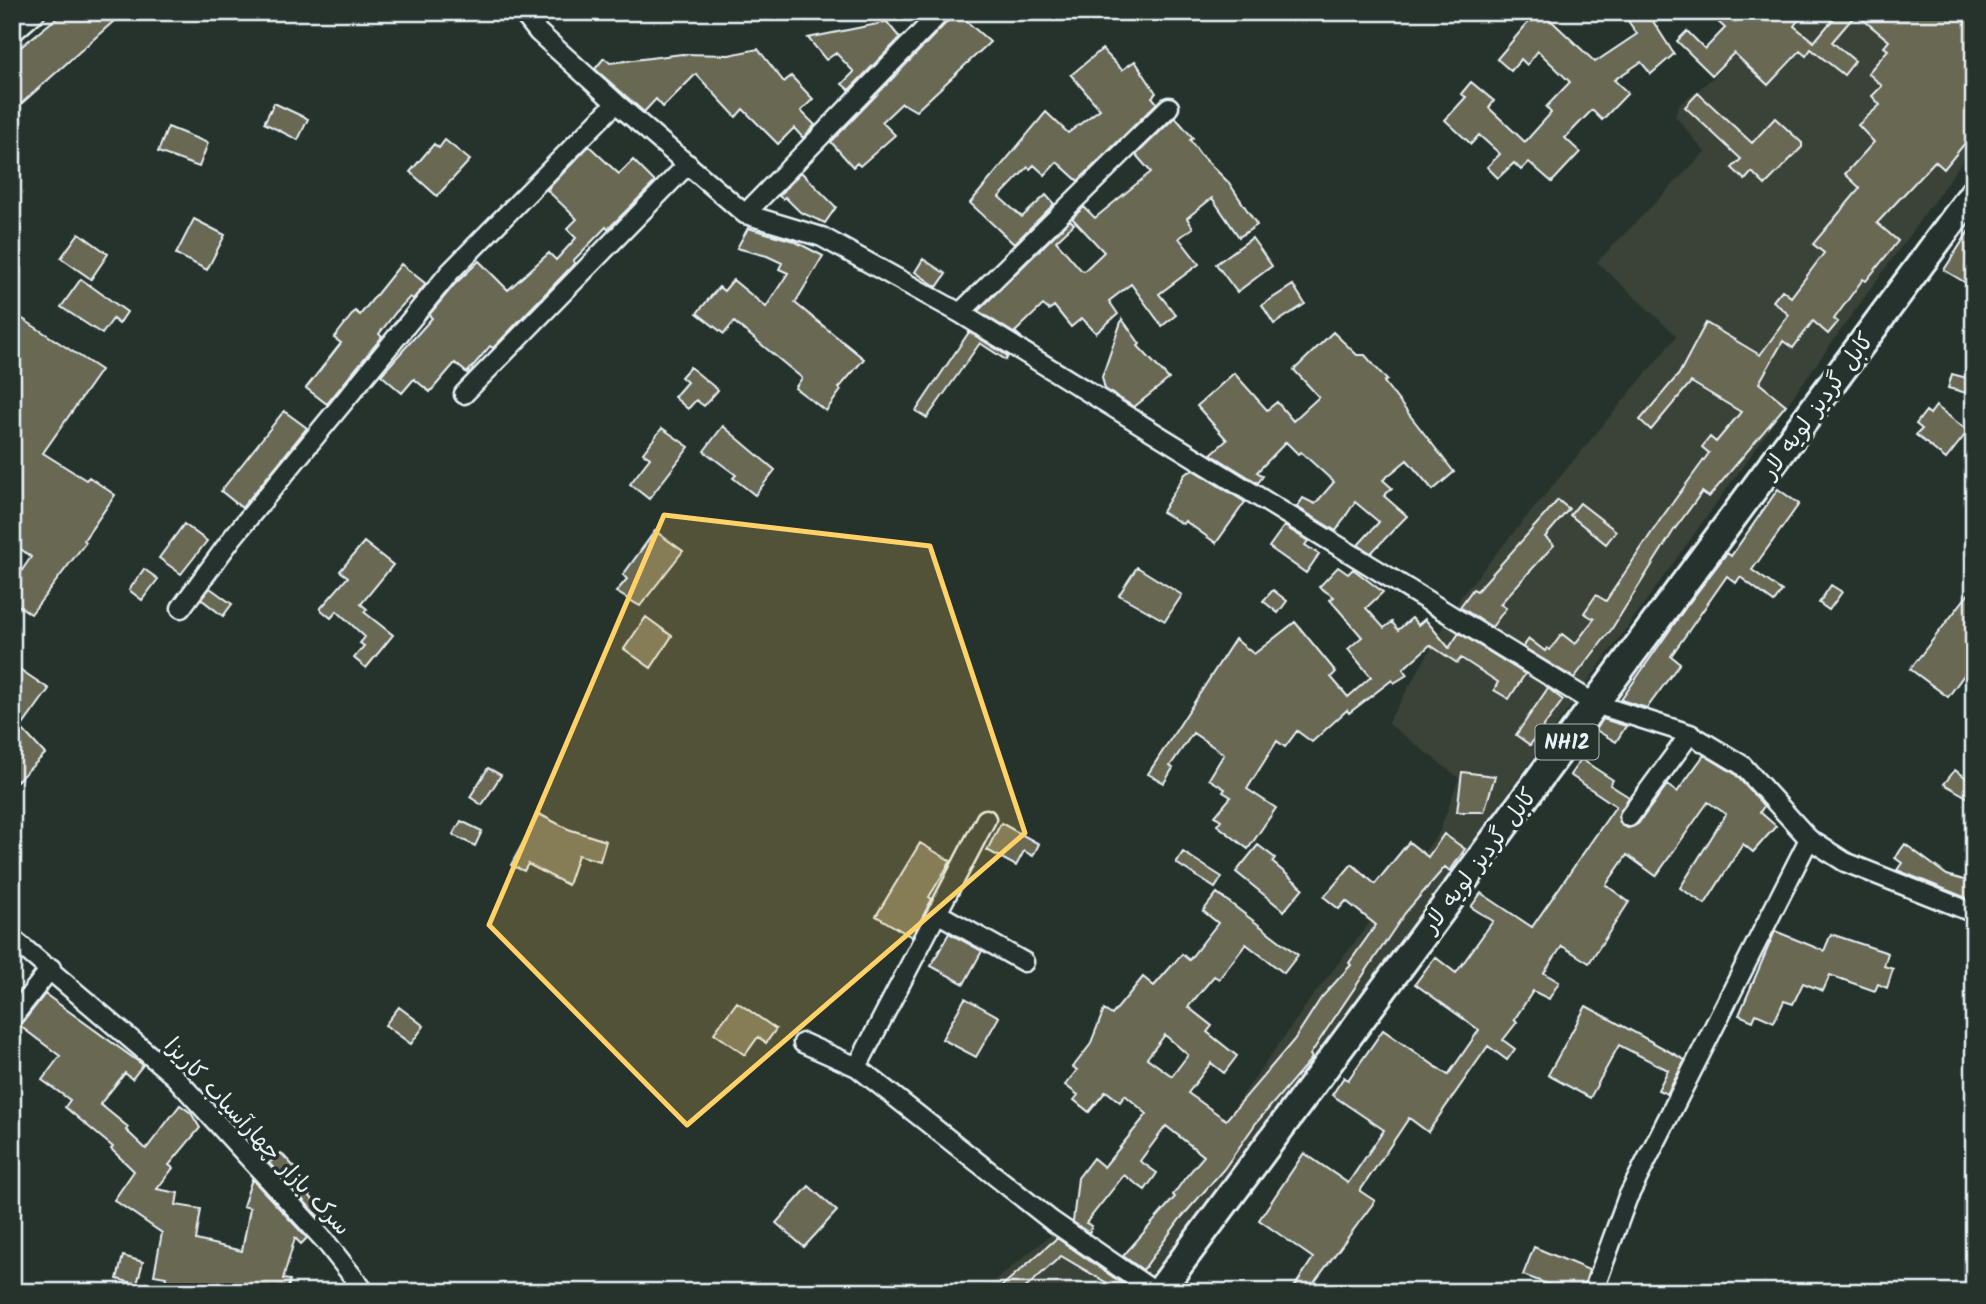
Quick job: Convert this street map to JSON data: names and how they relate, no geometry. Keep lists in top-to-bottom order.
{
  "streets": {
    "highway": ["کابل گردیز لویه لار", "NH12"],
    "street": ["سرک بازار چهارآسیاب کاریزا"]
  }
}
